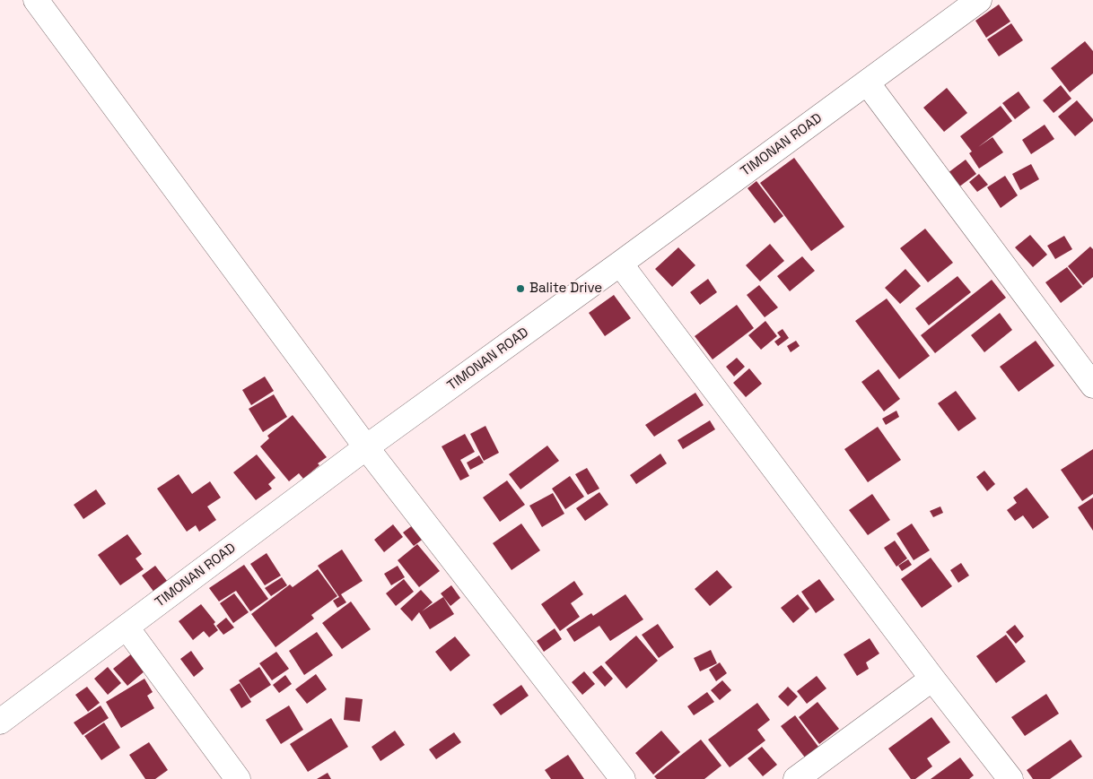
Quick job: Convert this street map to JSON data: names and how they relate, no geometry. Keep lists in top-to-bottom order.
{
  "streets": {
    "street": ["TIMONAN ROAD"]
  },
  "places": ["Balite Drive"]
}
